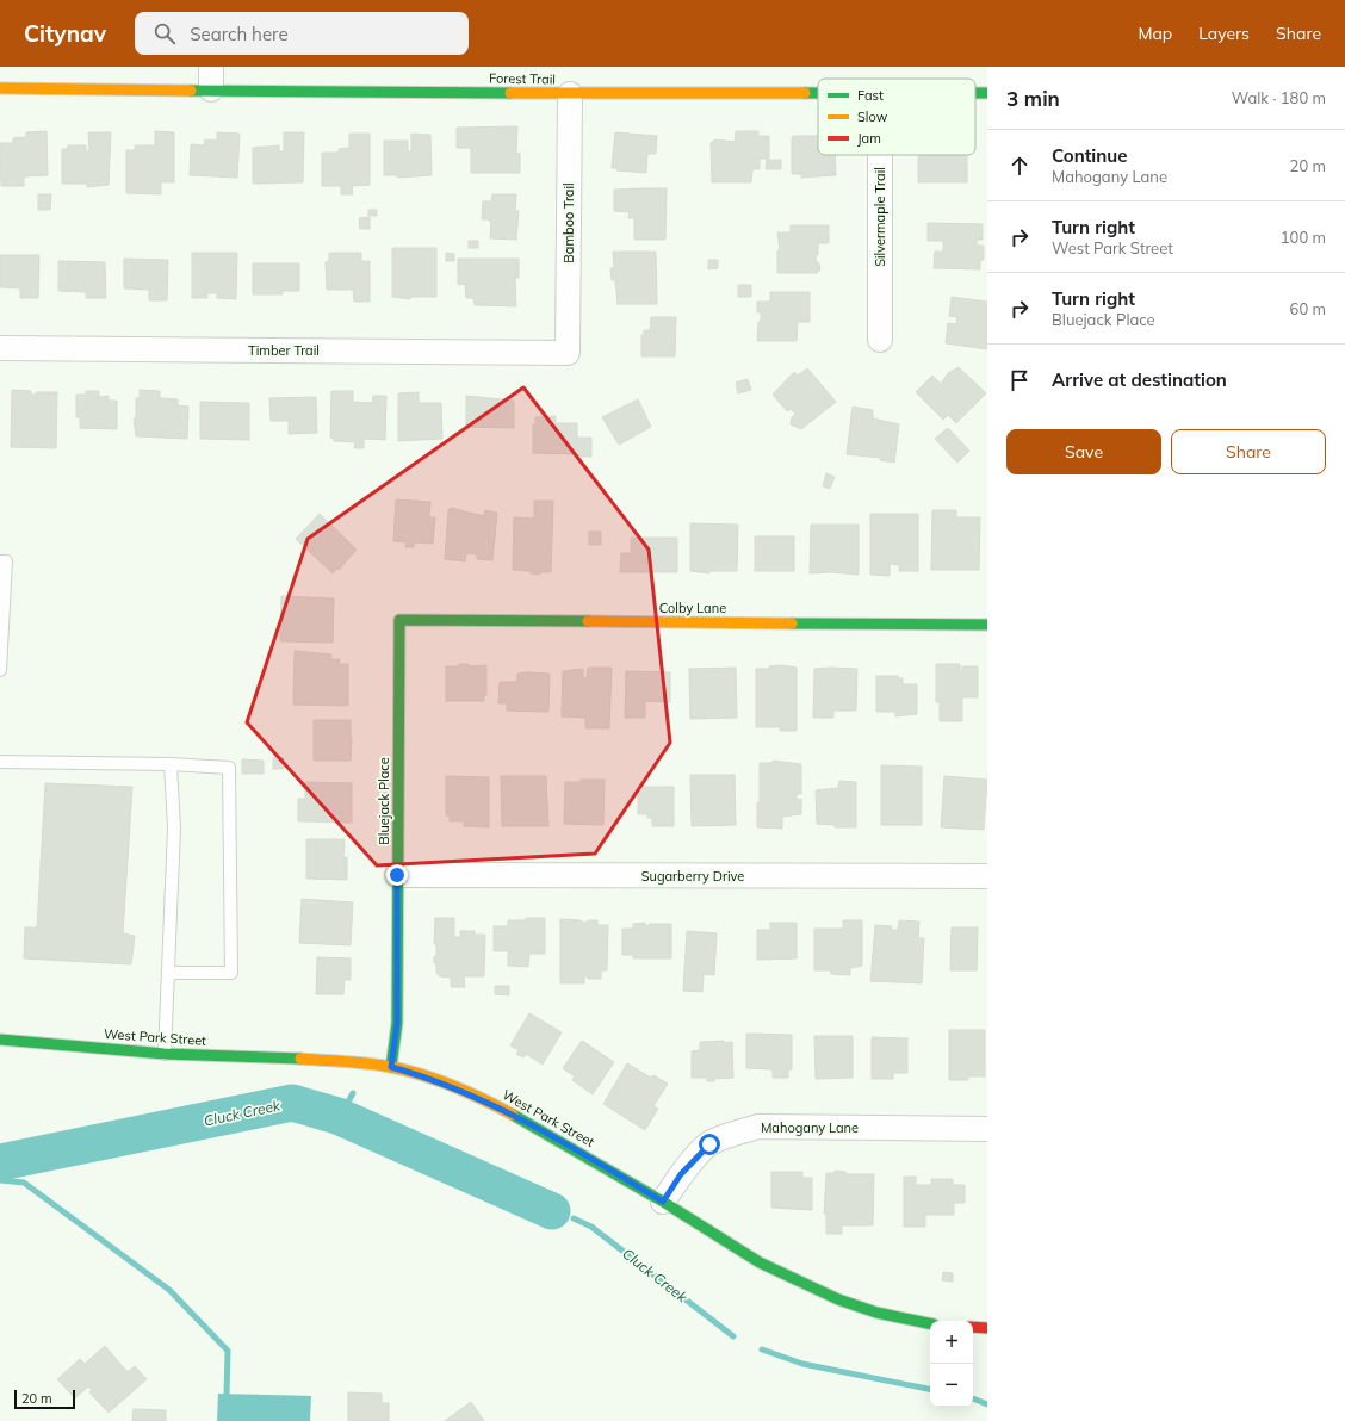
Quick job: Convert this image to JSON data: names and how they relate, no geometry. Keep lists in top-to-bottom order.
{
  "streets": {
    "street": [
      "Forest Trail",
      "Silvermaple Trail",
      "Bamboo Trail",
      "Timber Trail",
      "Colby Lane",
      "Bluejack Place",
      "Sugarberry Drive",
      "West Park Street",
      "Mahogany Lane"
    ]
  },
  "crossings": [
    ["Forest Trail", "Bamboo Trail"],
    ["Bamboo Trail", "Timber Trail"],
    ["Colby Lane", "Bluejack Place"],
    ["Bluejack Place", "Sugarberry Drive"],
    ["Bluejack Place", "West Park Street"],
    ["West Park Street", "Mahogany Lane"]
  ],
  "water": ["Cluck Creek"],
  "legend": ["Fast", "Slow", "Jam"],
  "scale_bar": "20 m",
  "page": {
    "header": "Citynav",
    "search": "Search here",
    "nav": ["Map", "Layers", "Share"],
    "heading": ["3 min", "Walk · 180 m"],
    "list": [
      ["Continue", "Mahogany Lane", "20 m"],
      ["Turn right", "West Park Street", "100 m"],
      ["Turn right", "Bluejack Place", "60 m"],
      "Arrive at destination"
    ],
    "buttons": ["Save", "Share"],
    "map_buttons": ["+", "−"],
    "scale": "20 m"
  }
}
